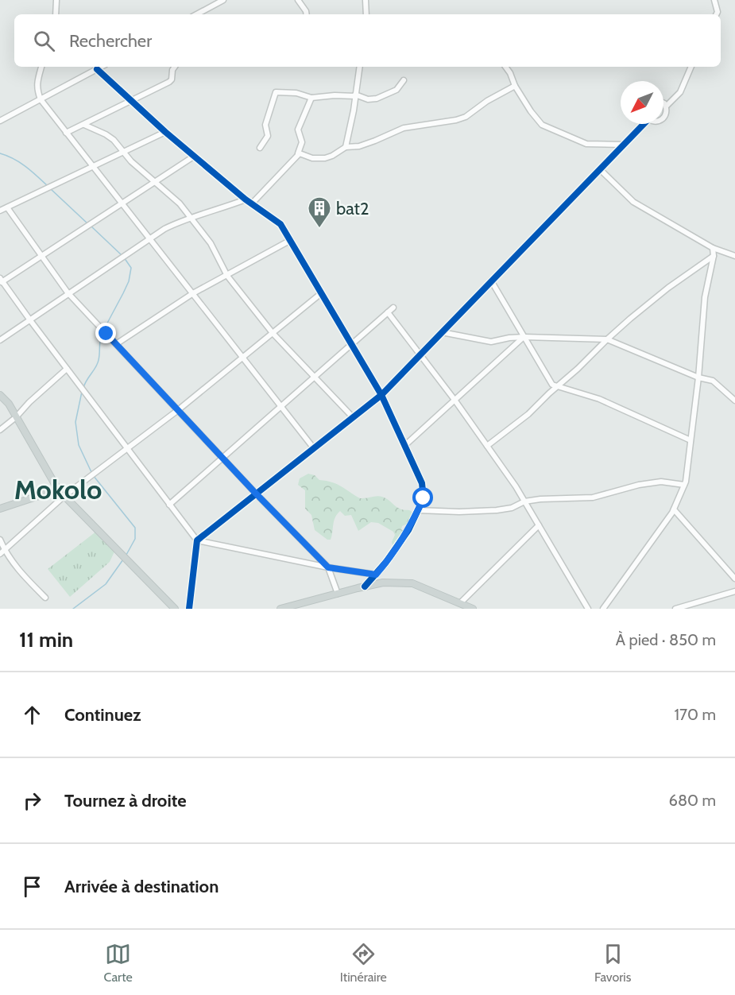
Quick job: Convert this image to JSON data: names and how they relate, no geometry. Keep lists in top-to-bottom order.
{
  "districts": ["Mokolo"],
  "places": {
    "building": ["bat2"]
  },
  "north": "bottom left",
  "page": {
    "search": "Rechercher",
    "heading": ["11 min", "À pied · 850 m"],
    "list": [
      ["Continuez", "170 m"],
      ["Tournez à droite", "680 m"],
      "Arrivée à destination"
    ],
    "nav": ["Carte", "Itinéraire", "Favoris"]
  }
}
